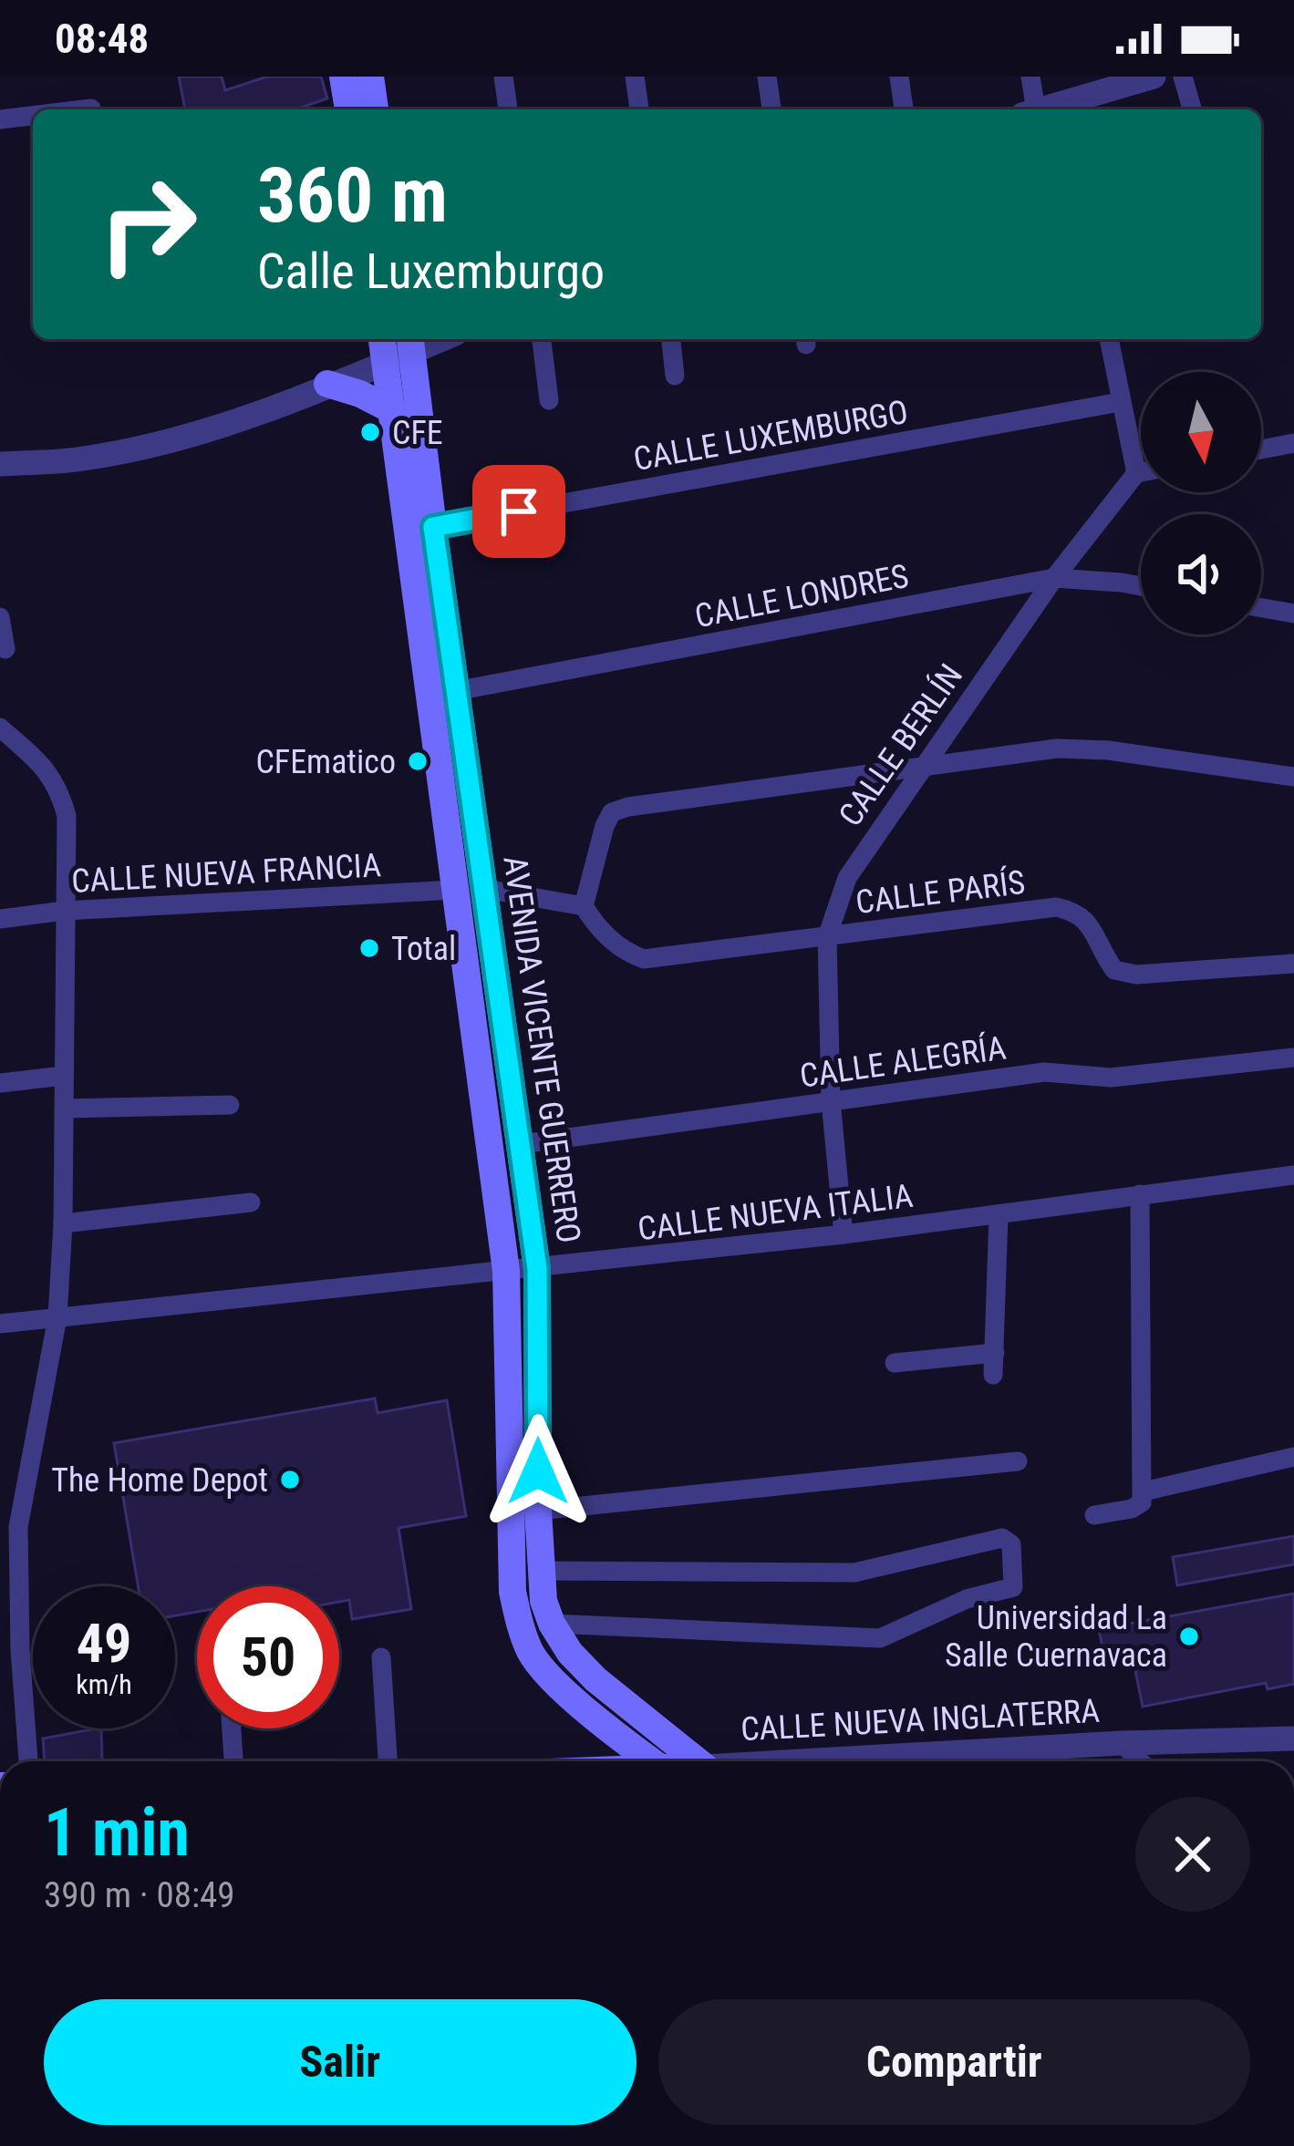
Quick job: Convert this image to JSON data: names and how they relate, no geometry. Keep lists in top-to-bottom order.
{
  "streets": {
    "main road": ["AVENIDA VICENTE GUERRERO"],
    "street": [
      "CALLE LUXEMBURGO",
      "CALLE LONDRES",
      "CALLE BERLÍN",
      "CALLE NUEVA FRANCIA",
      "CALLE PARÍS",
      "CALLE ALEGRÍA",
      "CALLE NUEVA ITALIA",
      "CALLE NUEVA INGLATERRA"
    ]
  },
  "crossings": [
    ["CALLE LUXEMBURGO", "AVENIDA VICENTE GUERRERO"],
    ["CALLE LONDRES", "CALLE BERLÍN"],
    ["CALLE LONDRES", "AVENIDA VICENTE GUERRERO"],
    ["CALLE BERLÍN", "CALLE PARÍS"],
    ["CALLE BERLÍN", "CALLE ALEGRÍA"],
    ["CALLE BERLÍN", "CALLE NUEVA ITALIA"],
    ["CALLE NUEVA FRANCIA", "AVENIDA VICENTE GUERRERO"],
    ["AVENIDA VICENTE GUERRERO", "CALLE ALEGRÍA"],
    ["AVENIDA VICENTE GUERRERO", "CALLE NUEVA ITALIA"]
  ],
  "places": [
    "CFE",
    "CFEmatico",
    "Total",
    "The Home Depot",
    "Universidad La Salle Cuernavaca"
  ],
  "north": "bottom",
  "page": {
    "status": "08:48",
    "turn": ["360 m", "Calle Luxemburgo"],
    "speed": "49 km/h",
    "limit": "50",
    "heading": ["1 min", "390 m · 08:49"],
    "buttons": ["Salir", "Compartir"]
  }
}
